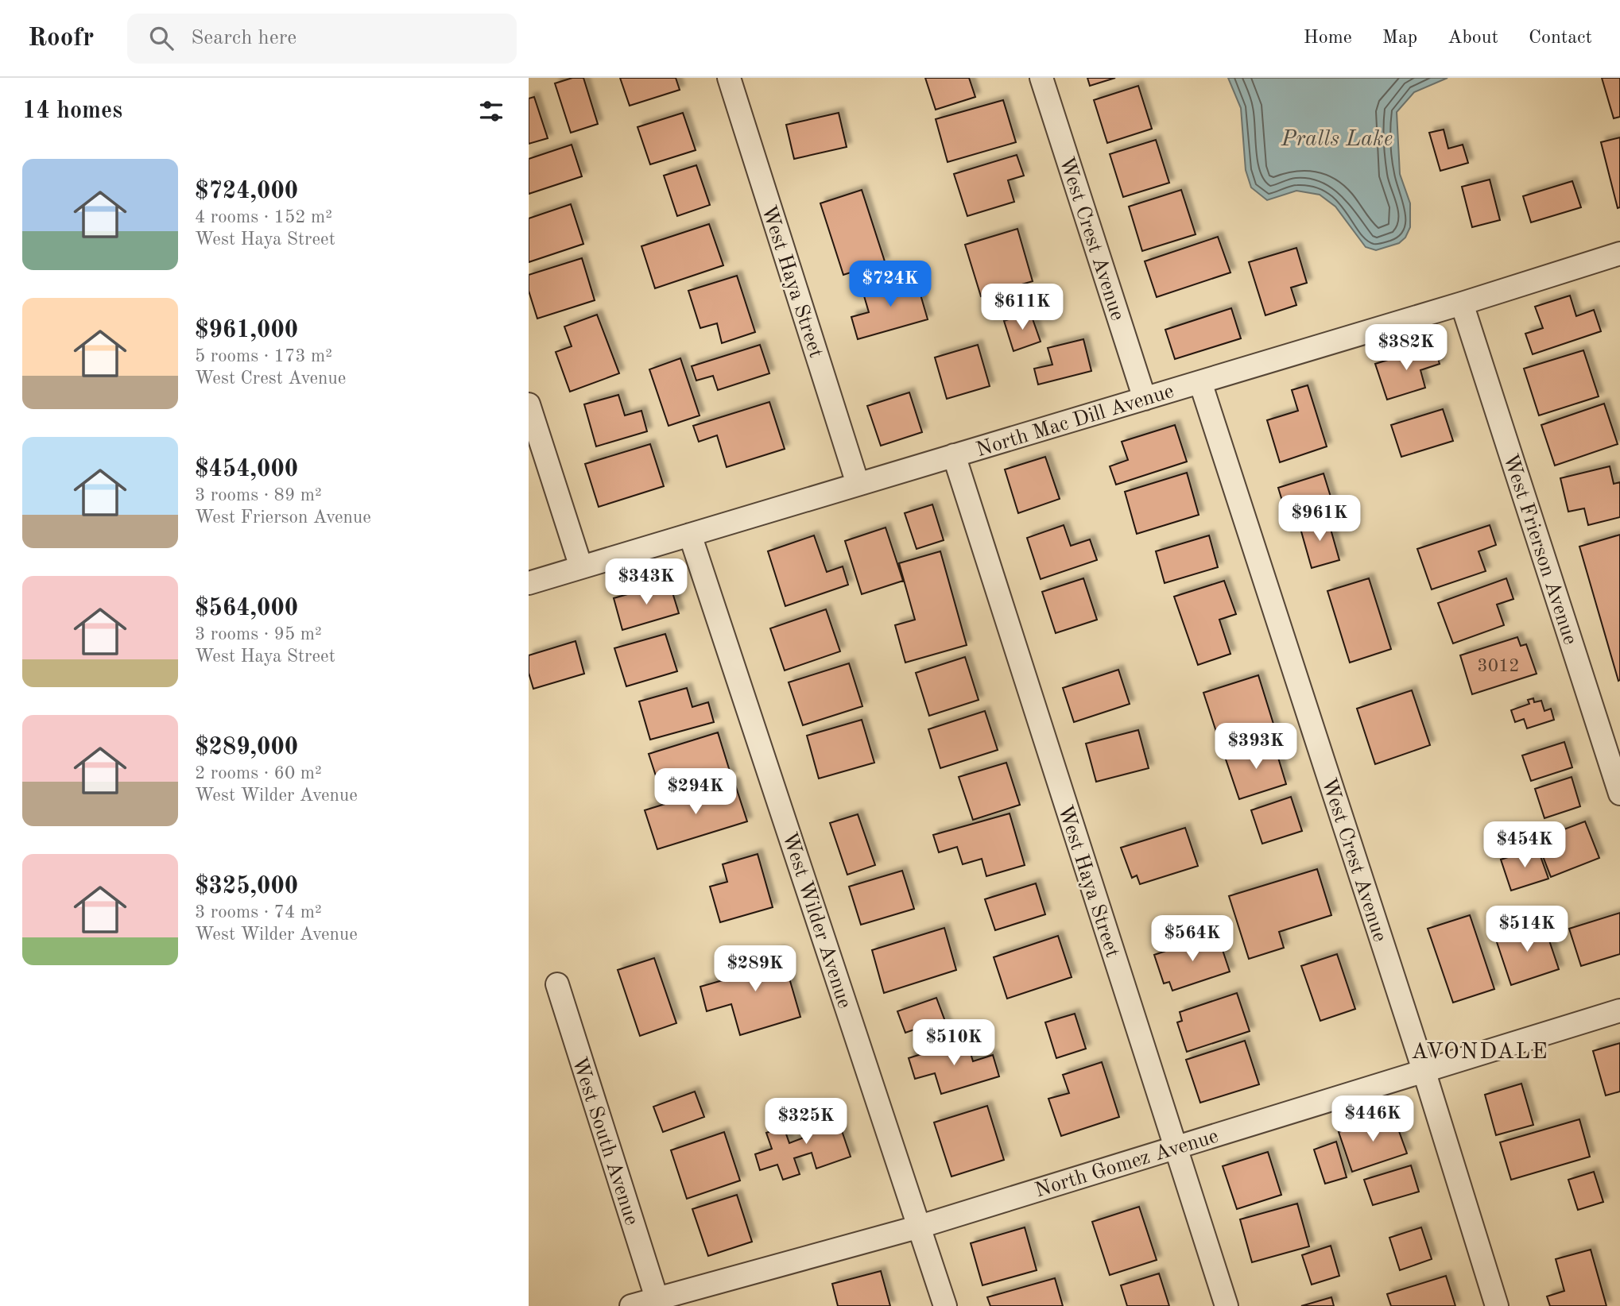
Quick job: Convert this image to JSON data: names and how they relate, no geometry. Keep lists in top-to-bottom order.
{
  "streets": {
    "street": [
      "West Crest Avenue",
      "West Haya Street",
      "North Mac Dill Avenue",
      "West Frierson Avenue",
      "West Wilder Avenue",
      "West South Avenue",
      "North Gomez Avenue"
    ]
  },
  "crossings": [
    ["West Crest Avenue", "North Mac Dill Avenue"],
    ["West Crest Avenue", "North Gomez Avenue"],
    ["West Haya Street", "North Mac Dill Avenue"],
    ["West Haya Street", "North Gomez Avenue"],
    ["North Mac Dill Avenue", "West Frierson Avenue"],
    ["North Mac Dill Avenue", "West Wilder Avenue"],
    ["West Wilder Avenue", "North Gomez Avenue"],
    ["West South Avenue", "North Gomez Avenue"]
  ],
  "districts": ["AVONDALE"],
  "water": ["Pralls Lake"],
  "house_numbers": ["3012"],
  "page": {
    "header": "Roofr",
    "search": "Search here",
    "nav": [
      "Home",
      "Map",
      "About",
      "Contact"
    ],
    "heading": "14 homes",
    "list": [
      {
        "name": "$724,000",
        "note": "4 rooms · 152 m² · West Haya Street"
      },
      {
        "name": "$961,000",
        "note": "5 rooms · 173 m² · West Crest Avenue"
      },
      {
        "name": "$454,000",
        "note": "3 rooms · 89 m² · West Frierson Avenue"
      },
      {
        "name": "$564,000",
        "note": "3 rooms · 95 m² · West Haya Street"
      },
      {
        "name": "$289,000",
        "note": "2 rooms · 60 m² · West Wilder Avenue"
      },
      {
        "name": "$325,000",
        "note": "3 rooms · 74 m² · West Wilder Avenue"
      }
    ],
    "price": [
      "$724K",
      "$611K",
      "$382K",
      "$961K",
      "$343K",
      "$393K",
      "$294K",
      "$454K",
      "$514K",
      "$564K",
      "$289K",
      "$510K",
      "$446K",
      "$325K"
    ]
  }
}
